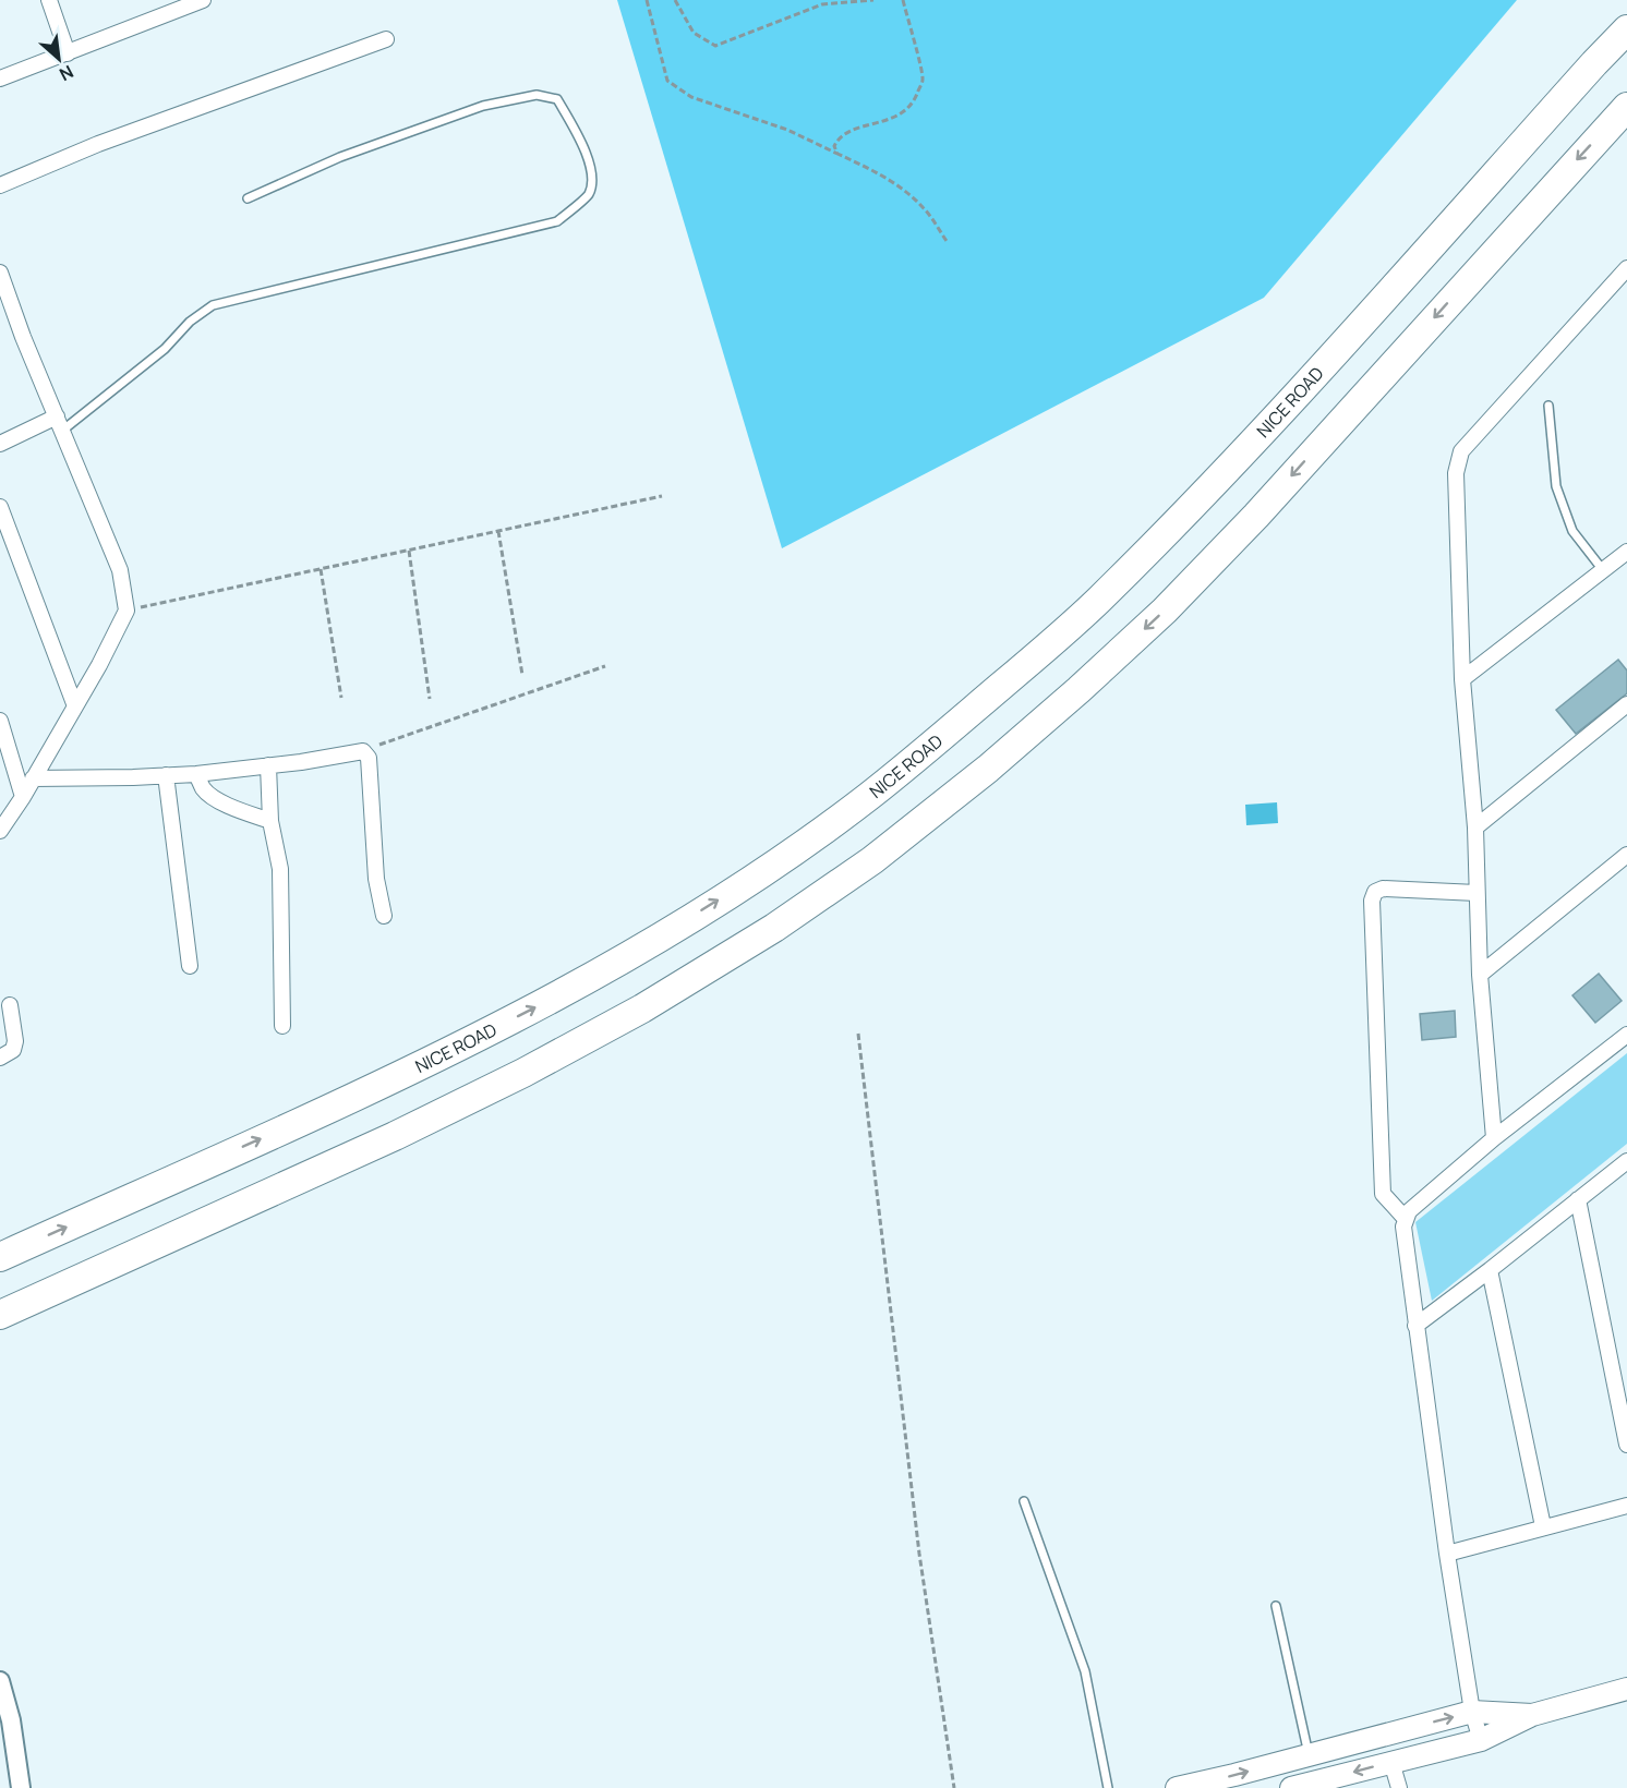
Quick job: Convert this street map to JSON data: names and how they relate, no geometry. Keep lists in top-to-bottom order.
{
  "streets": {
    "highway": ["NICE ROAD"]
  },
  "north": "bottom right"
}
